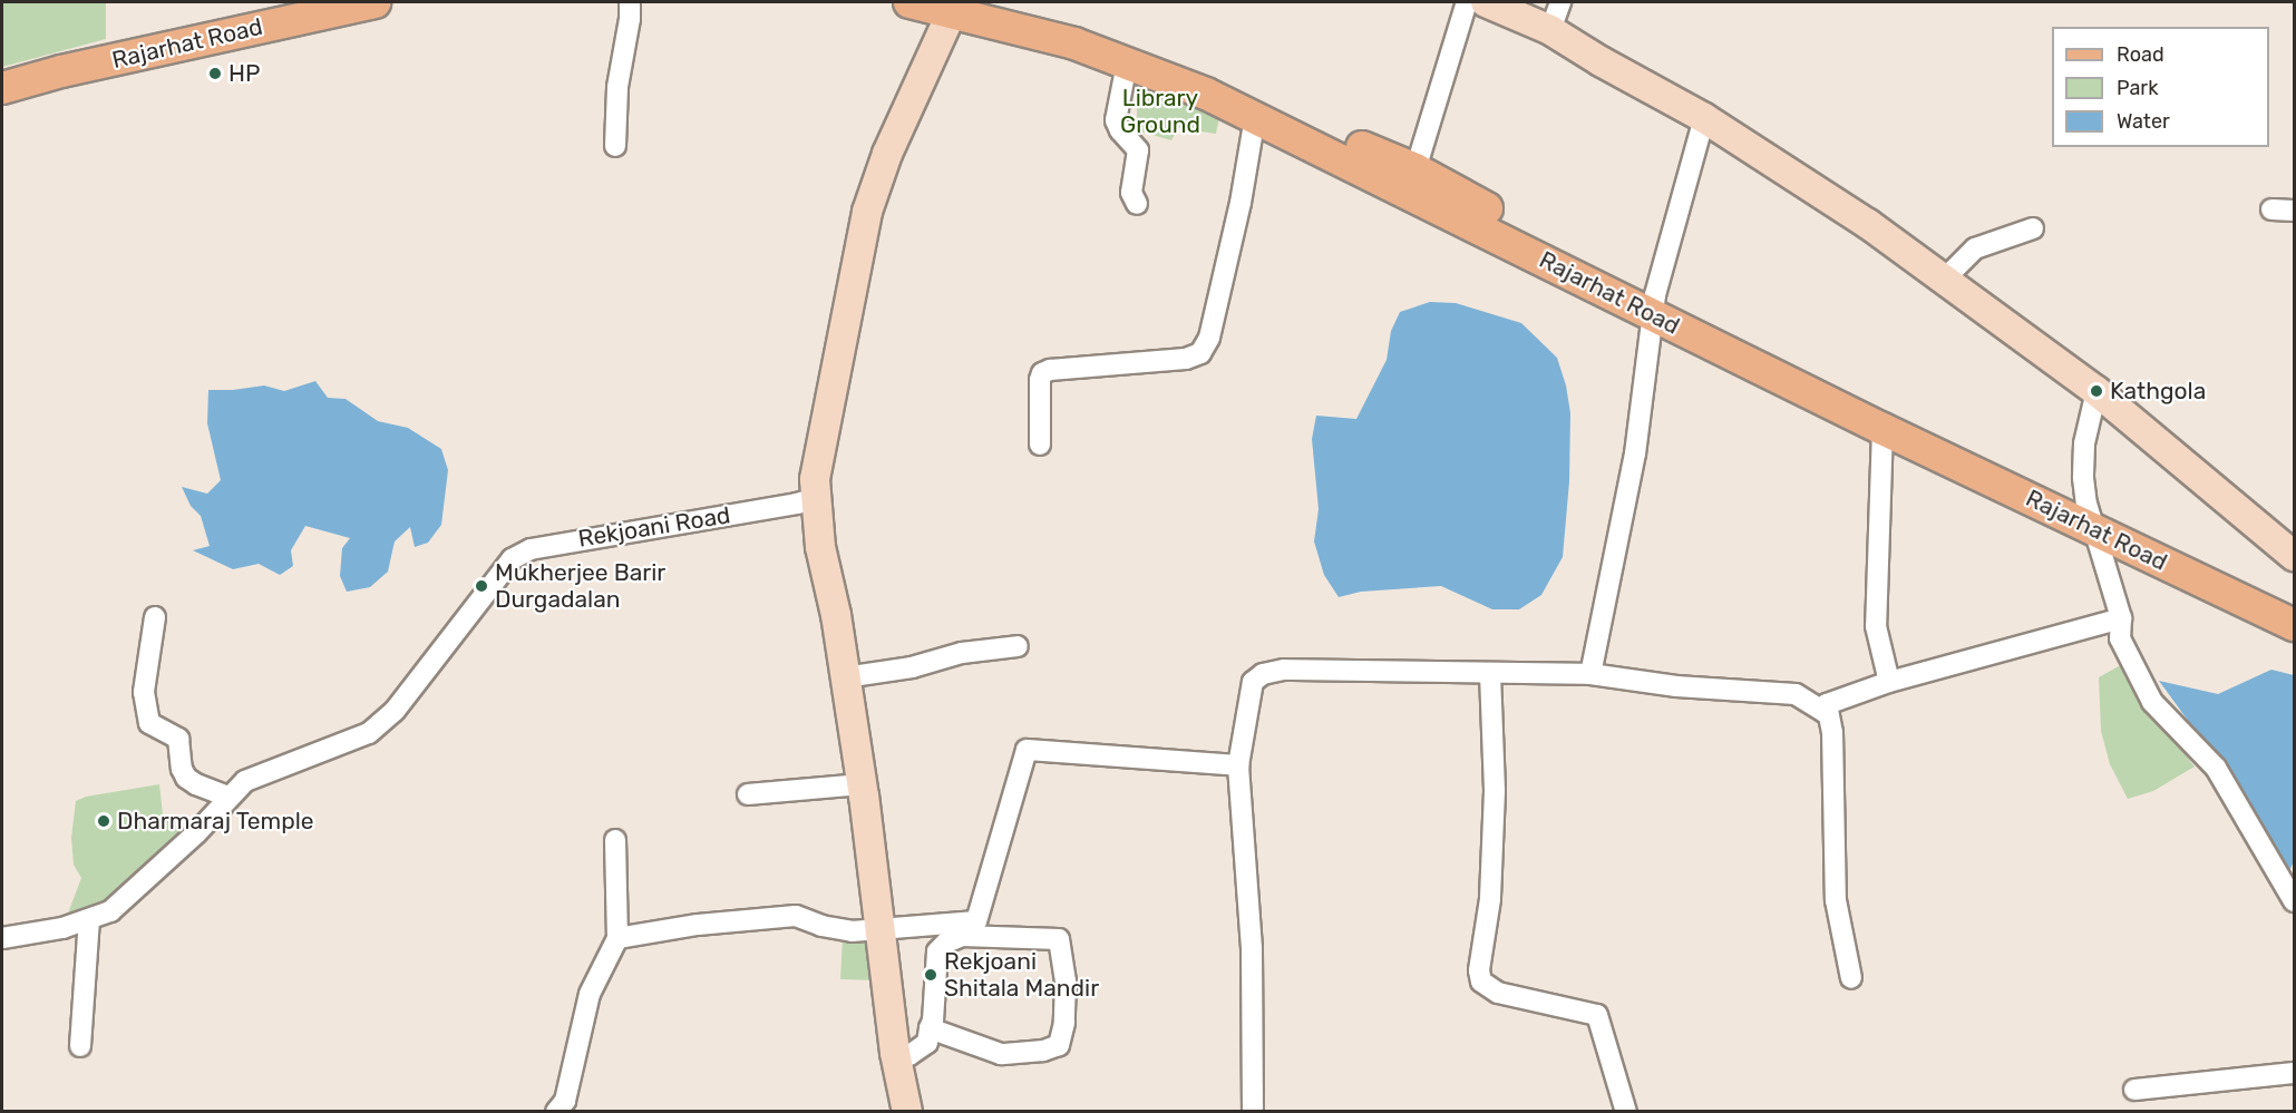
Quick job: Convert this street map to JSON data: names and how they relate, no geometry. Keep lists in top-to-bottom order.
{
  "streets": {
    "main road": ["Rajarhat Road"],
    "street": ["Rekjoani Road"]
  },
  "parks": ["Library Ground"],
  "places": [
    "HP",
    "Kathgola",
    "Mukherjee Barir Durgadalan",
    "Dharmaraj Temple",
    "Rekjoani Shitala Mandir"
  ],
  "legend": ["Road", "Park", "Water"]
}
